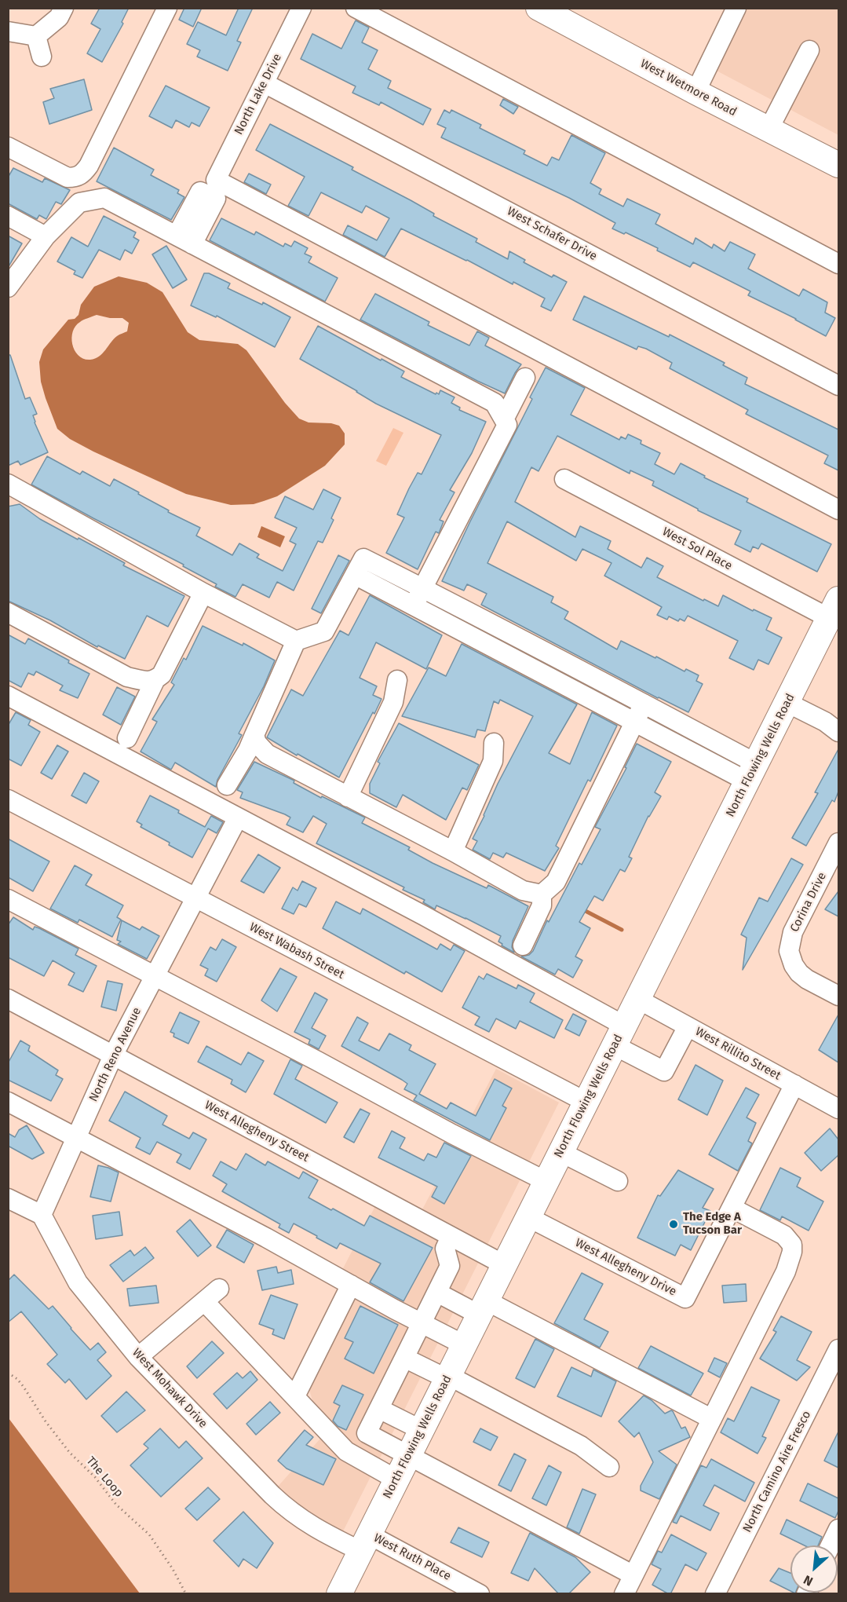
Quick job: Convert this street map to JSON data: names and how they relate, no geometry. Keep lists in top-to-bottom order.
{
  "streets": {
    "main road": ["West Wetmore Road", "North Flowing Wells Road"],
    "street": [
      "North Lake Drive",
      "West Schafer Drive",
      "West Sol Place",
      "Corina Drive",
      "West Wabash Street",
      "West Rillito Street",
      "North Reno Avenue",
      "West Allegheny Street",
      "West Allegheny Drive",
      "West Mohawk Drive",
      "North Camino Aire Fresco",
      "West Ruth Place"
    ],
    "path": ["The Loop"]
  },
  "crossings": [
    ["North Lake Drive", "West Schafer Drive"],
    ["West Sol Place", "North Flowing Wells Road"],
    ["North Flowing Wells Road", "West Wabash Street"],
    ["North Flowing Wells Road", "West Rillito Street"],
    ["North Flowing Wells Road", "West Allegheny Street"],
    ["North Flowing Wells Road", "West Allegheny Drive"],
    ["North Flowing Wells Road", "West Mohawk Drive"],
    ["North Flowing Wells Road", "West Ruth Place"],
    ["West Wabash Street", "North Reno Avenue"],
    ["West Rillito Street", "West Allegheny Drive"],
    ["North Reno Avenue", "West Allegheny Street"],
    ["North Reno Avenue", "West Mohawk Drive"],
    ["West Mohawk Drive", "West Ruth Place"]
  ],
  "places": ["The Edge A Tucson Bar"],
  "north": "bottom left"
}
